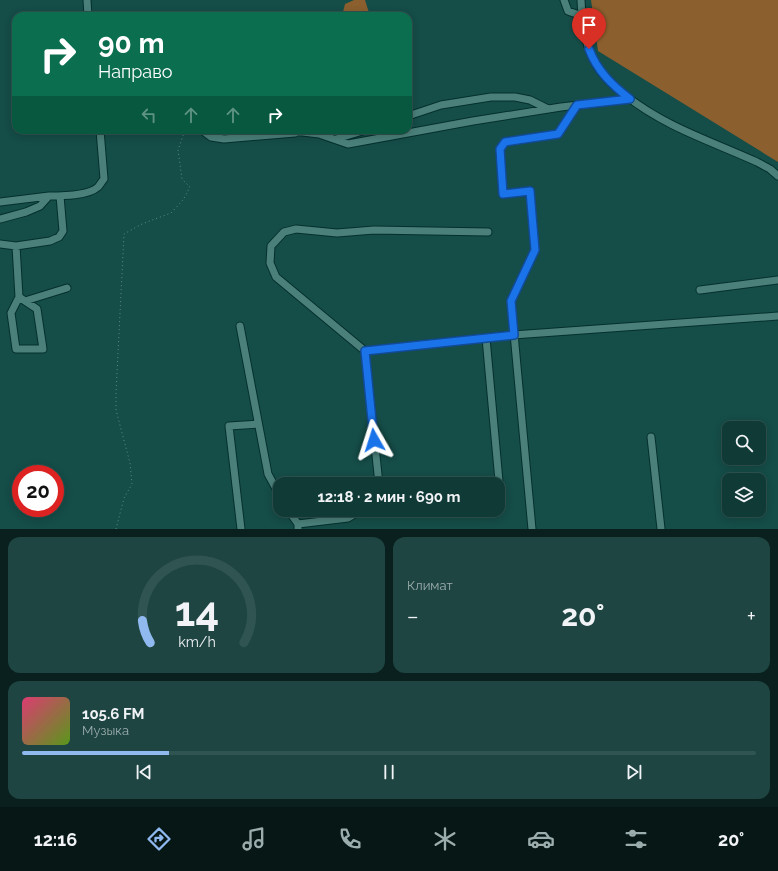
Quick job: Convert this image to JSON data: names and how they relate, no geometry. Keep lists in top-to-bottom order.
{
  "page": {
    "turn": ["90 m", "Направо"],
    "limit": "20",
    "trip": "12:18 · 2 мин · 690 m",
    "tile": "Климат",
    "heat": ["−", "20°", "+"],
    "song": ["105.6 FM", "Музыка"],
    "tabs": ["12:16", "20°"],
    "gauge": ["14", "km/h"]
  }
}
